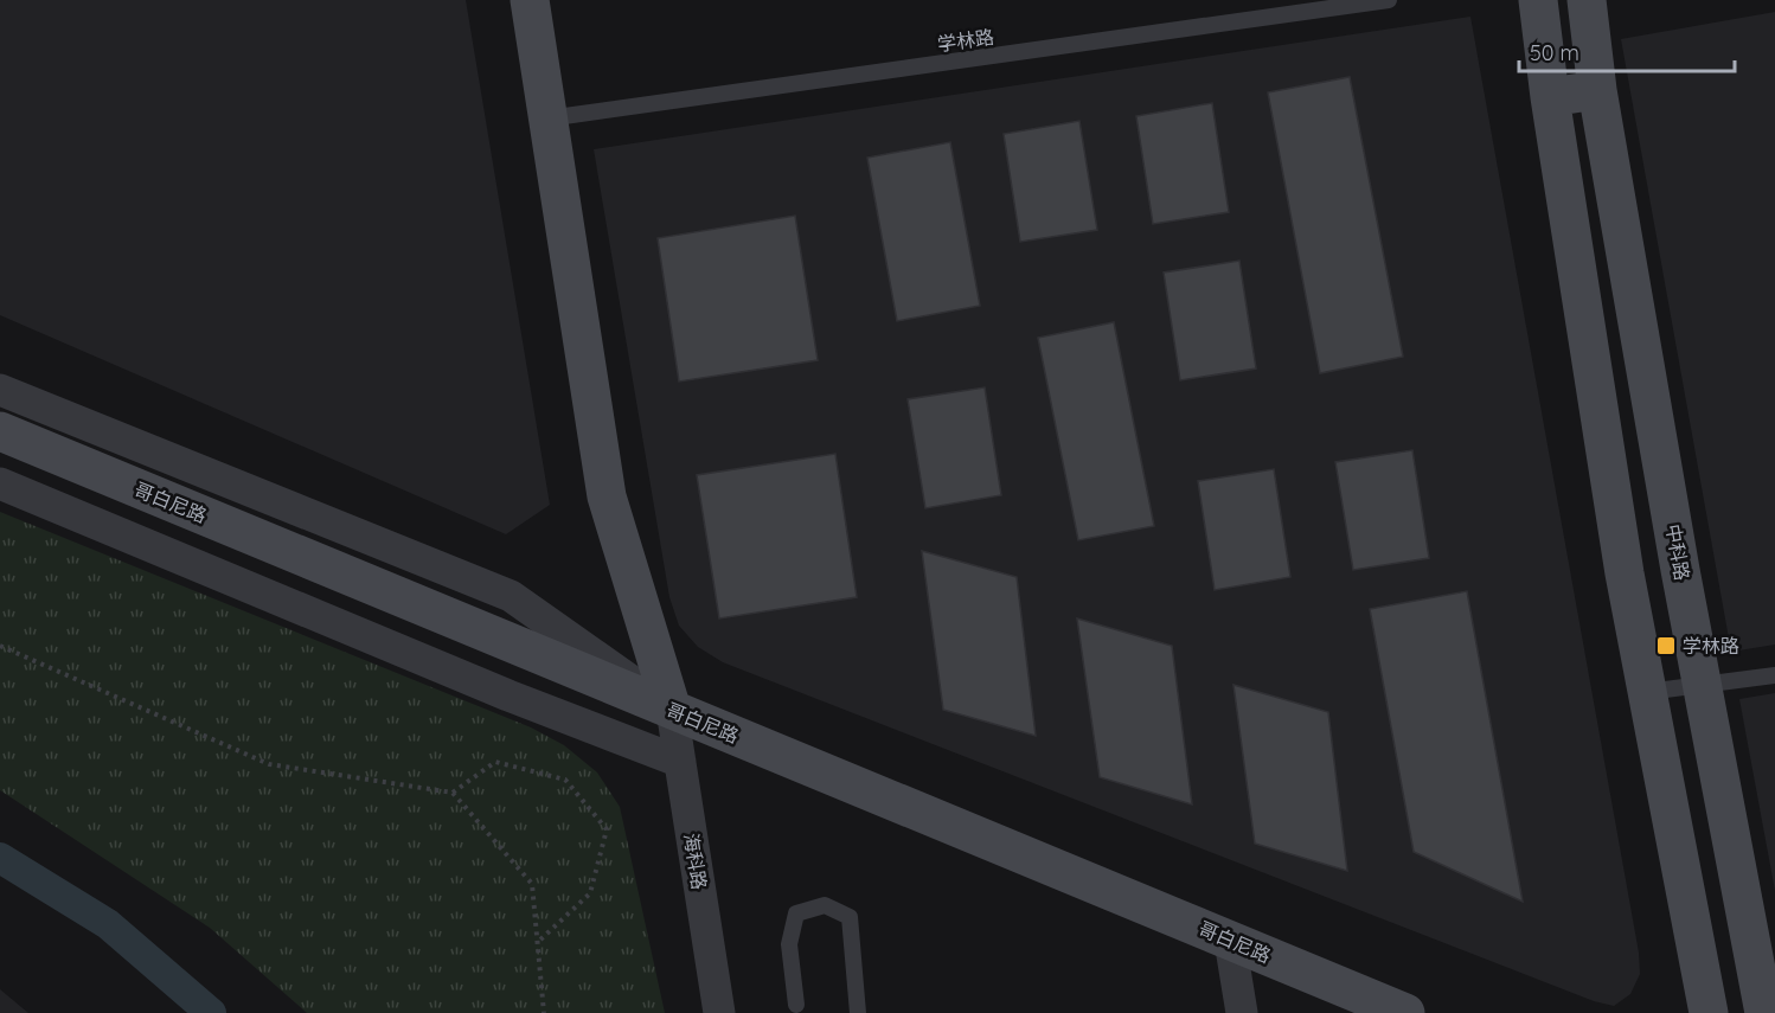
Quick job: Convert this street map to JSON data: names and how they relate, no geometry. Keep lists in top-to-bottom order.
{
  "streets": {
    "street": ["哥白尼路", "中科路", "海科路"],
    "lane": ["学林路"]
  },
  "crossings": [
    ["哥白尼路", "海科路"]
  ],
  "places": {
    "transit": ["学林路"]
  },
  "scale_bar": "50 m"
}
